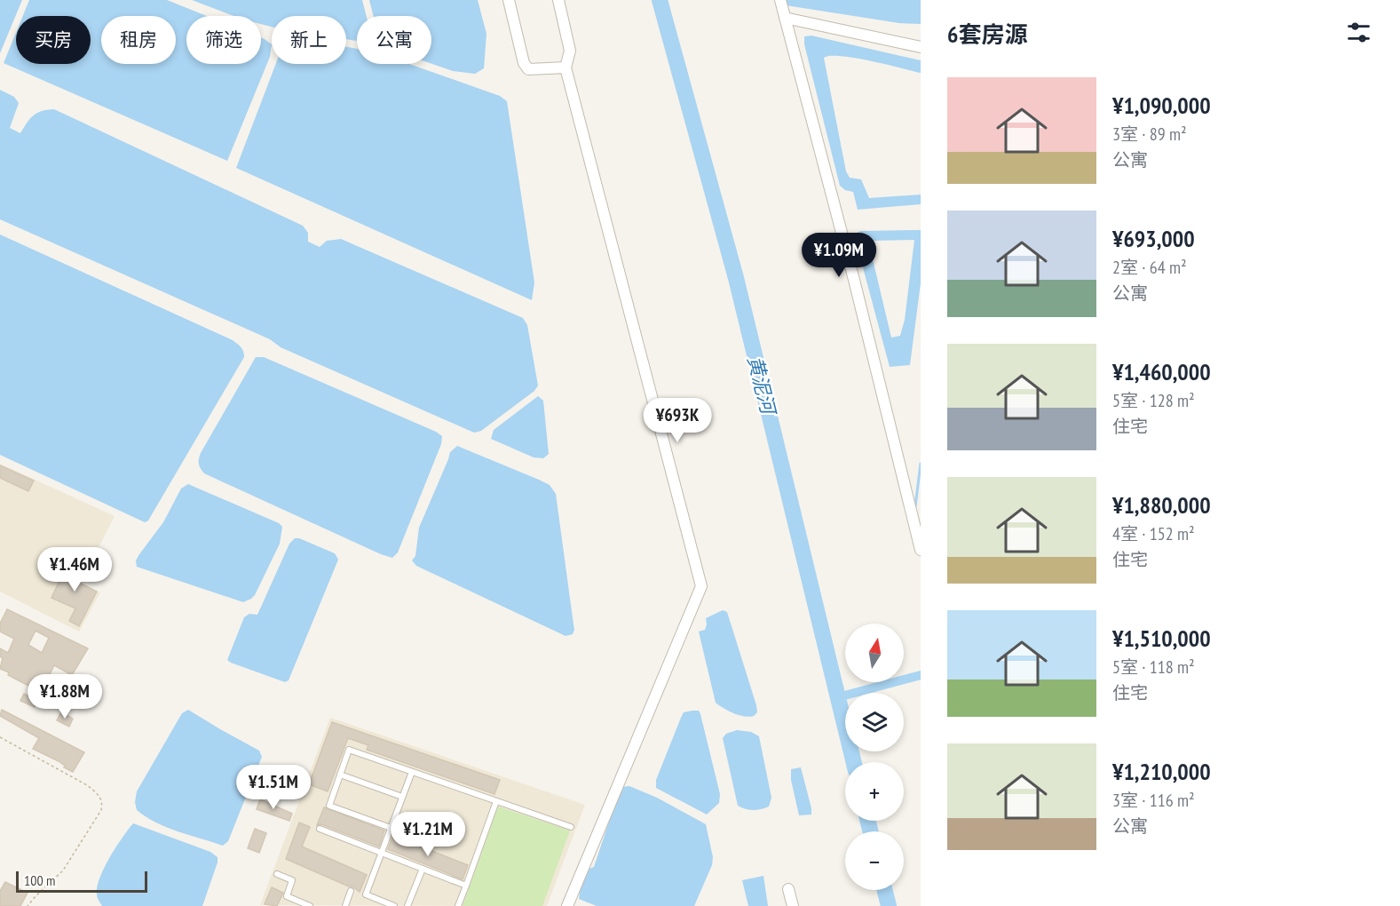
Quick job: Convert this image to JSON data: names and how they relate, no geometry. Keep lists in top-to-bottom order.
{
  "water": ["黄泥河"],
  "scale_bar": "100 m",
  "north": "top",
  "page": {
    "heading": "6套房源",
    "chip": [
      "买房",
      "租房",
      "筛选",
      "新上",
      "公寓"
    ],
    "list": [
      {
        "name": "¥1,090,000",
        "note": "3室 · 89 m² · 公寓"
      },
      {
        "name": "¥693,000",
        "note": "2室 · 64 m² · 公寓"
      },
      {
        "name": "¥1,460,000",
        "note": "5室 · 128 m² · 住宅"
      },
      {
        "name": "¥1,880,000",
        "note": "4室 · 152 m² · 住宅"
      },
      {
        "name": "¥1,510,000",
        "note": "5室 · 118 m² · 住宅"
      },
      {
        "name": "¥1,210,000",
        "note": "3室 · 116 m² · 公寓"
      }
    ],
    "price": [
      "¥1.09M",
      "¥693K",
      "¥1.46M",
      "¥1.88M",
      "¥1.51M",
      "¥1.21M"
    ],
    "map_buttons": ["+", "−"],
    "scale": "100 m"
  }
}
